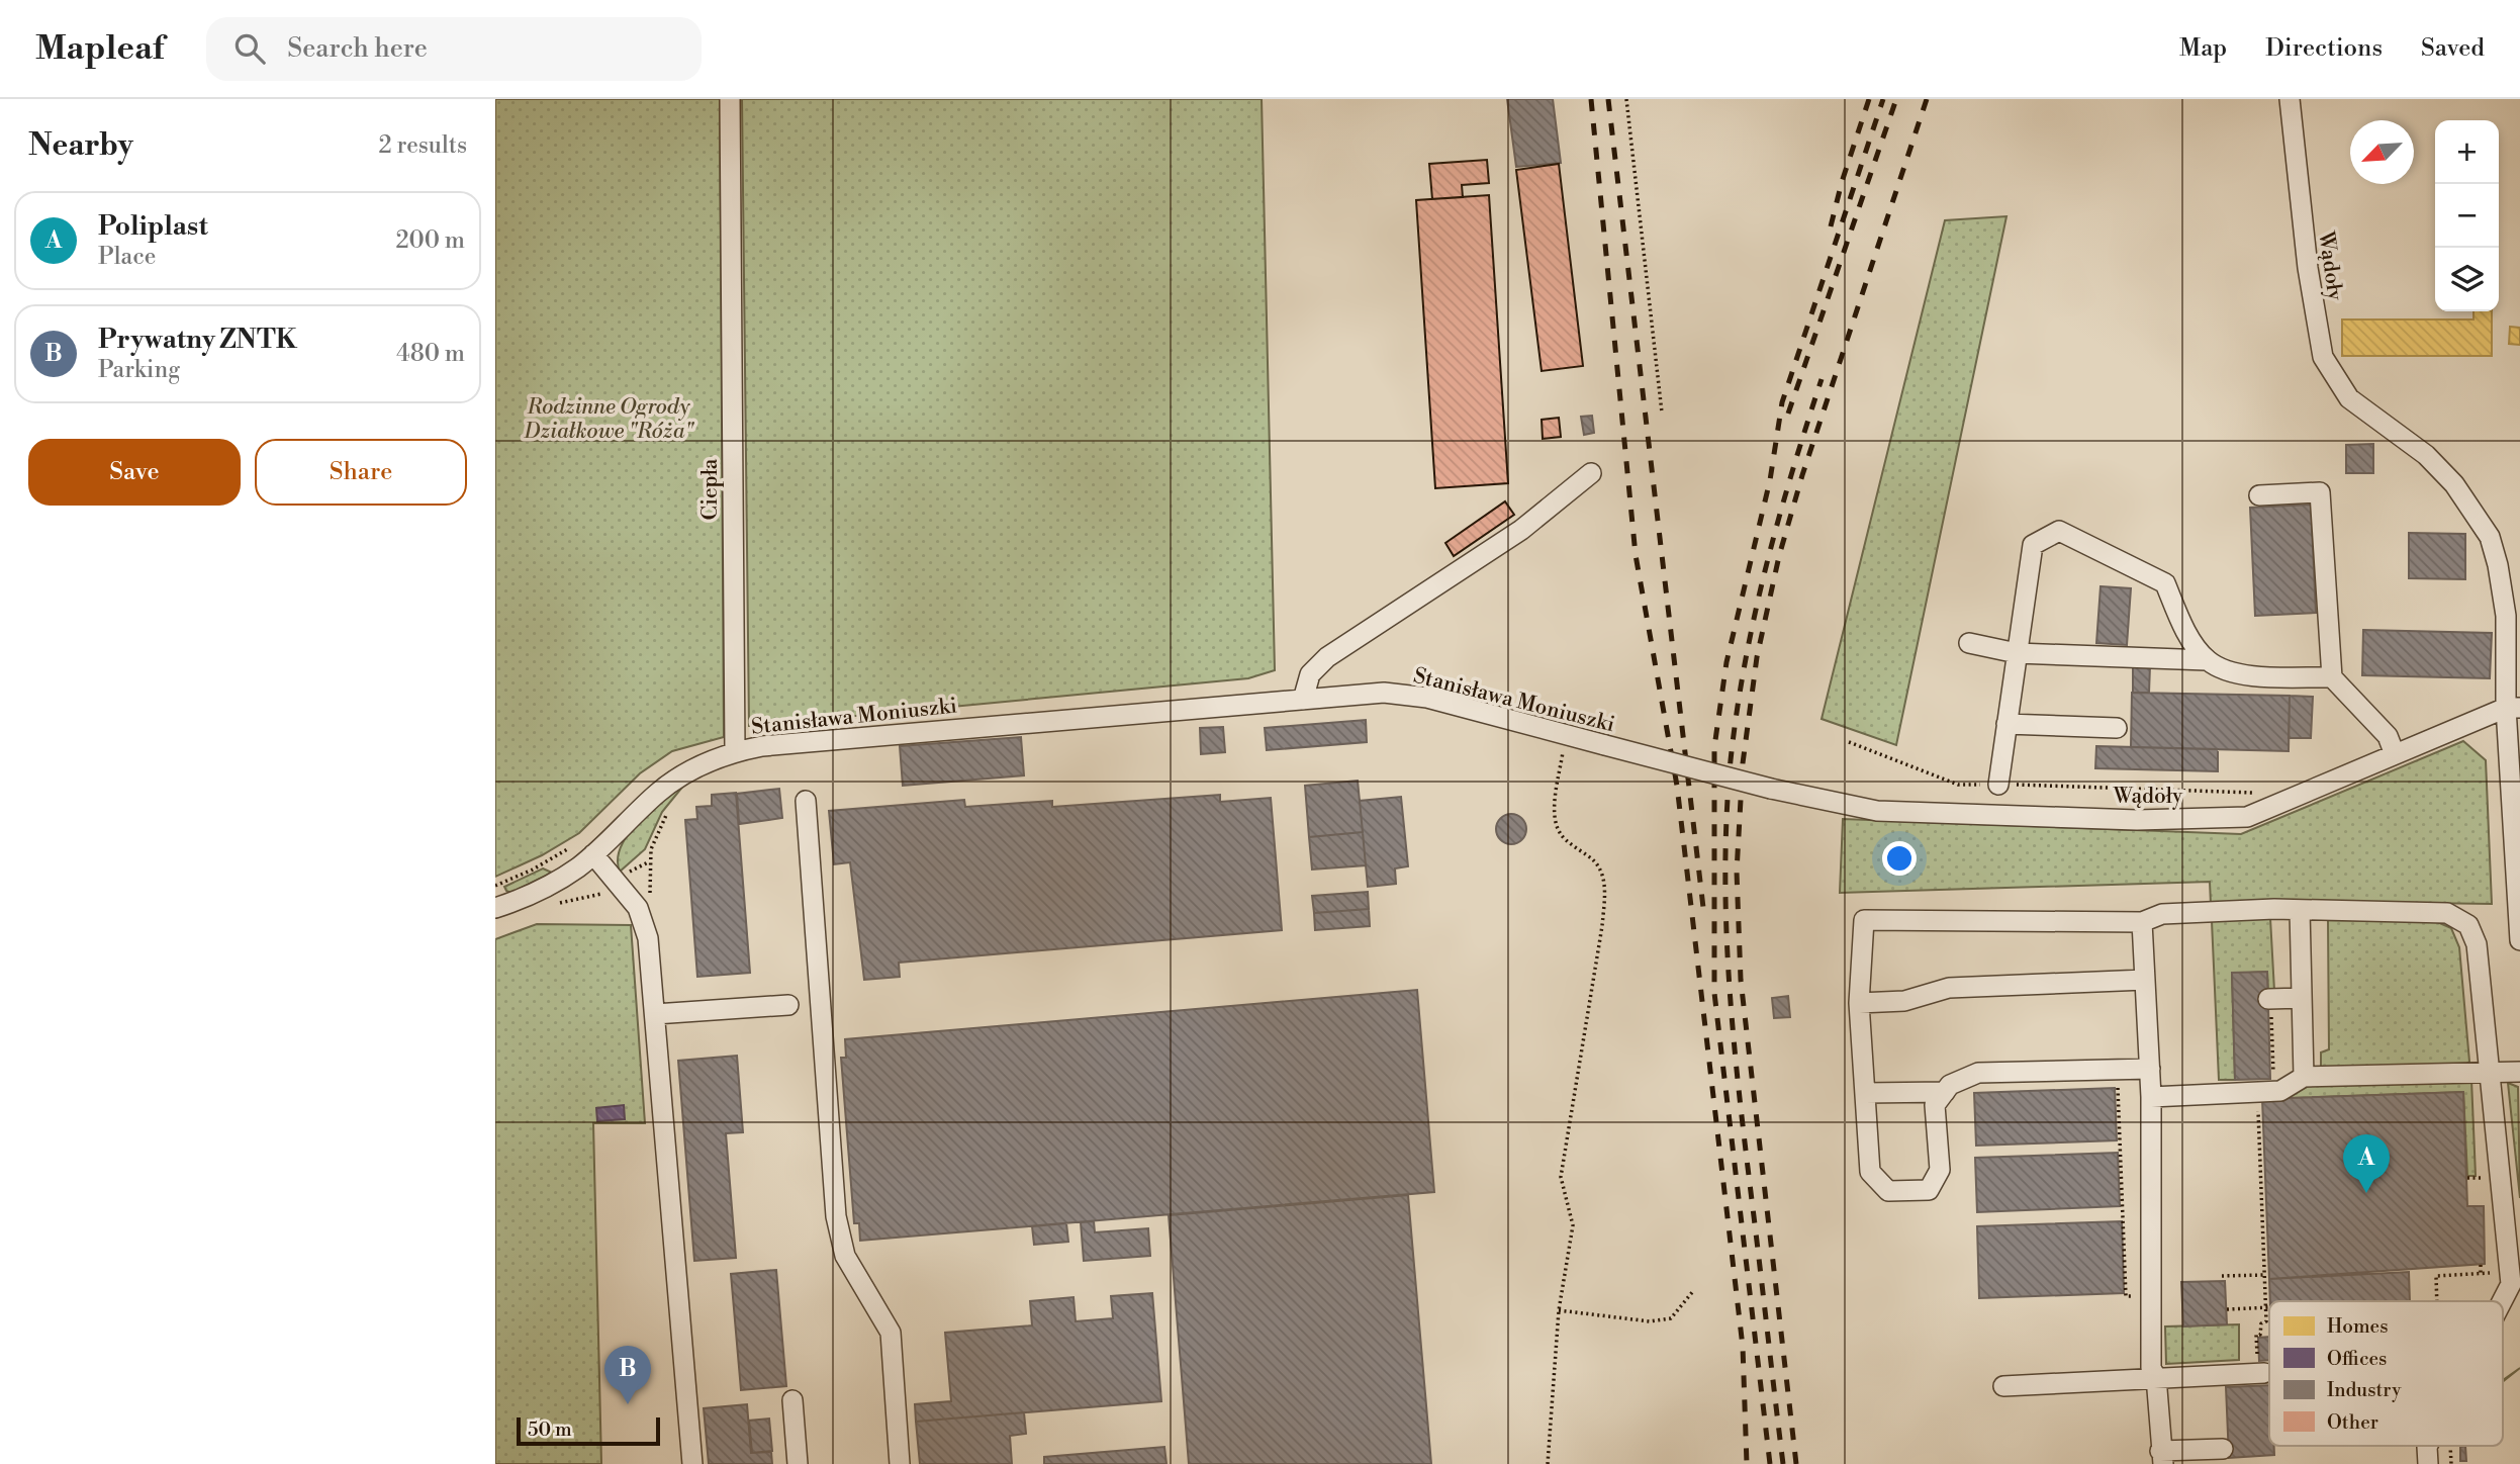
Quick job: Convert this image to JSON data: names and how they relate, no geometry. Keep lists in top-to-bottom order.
{
  "streets": {
    "street": ["Wądoły", "Ciepła", "Stanisława Moniuszki"]
  },
  "crossings": [
    ["Wądoły", "Stanisława Moniuszki"],
    ["Ciepła", "Stanisława Moniuszki"]
  ],
  "parks": ["Rodzinne Ogrody Działkowe \"Róża\""],
  "legend": [
    "Homes",
    "Offices",
    "Industry",
    "Other"
  ],
  "scale_bar": "50 m",
  "north": "bottom left",
  "page": {
    "header": "Mapleaf",
    "search": "Search here",
    "nav": ["Map", "Directions", "Saved"],
    "heading": ["Nearby", "2 results"],
    "map_buttons": ["+", "−"],
    "list": [
      {
        "mark": "A",
        "name": "Poliplast",
        "note": "Place",
        "value": "200 m"
      },
      {
        "mark": "B",
        "name": "Prywatny ZNTK",
        "note": "Parking",
        "value": "480 m"
      }
    ],
    "buttons": ["Save", "Share"],
    "pins": ["A", "B"],
    "scale": "50 m"
  }
}
